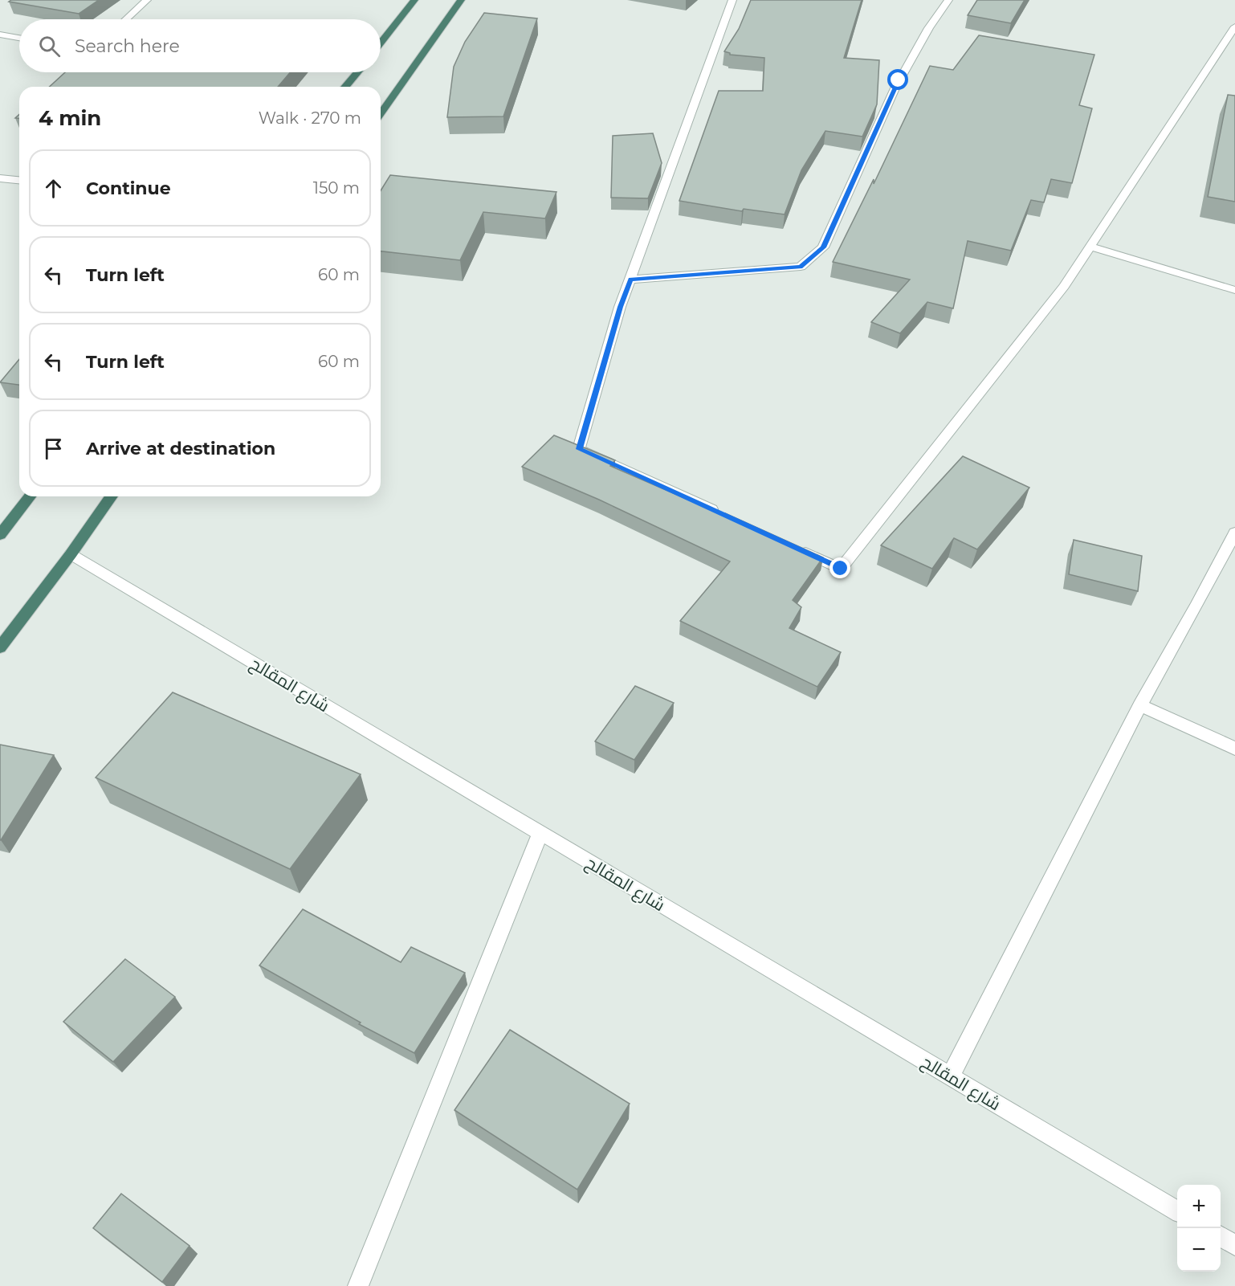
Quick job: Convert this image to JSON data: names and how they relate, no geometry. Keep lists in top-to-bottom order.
{
  "streets": {
    "street": ["شارع المقالح"]
  },
  "page": {
    "search": "Search here",
    "heading": ["4 min", "Walk · 270 m"],
    "list": [
      ["Continue", "150 m"],
      ["Turn left", "60 m"],
      ["Turn left", "60 m"],
      "Arrive at destination"
    ],
    "map_buttons": ["+", "−"]
  }
}
